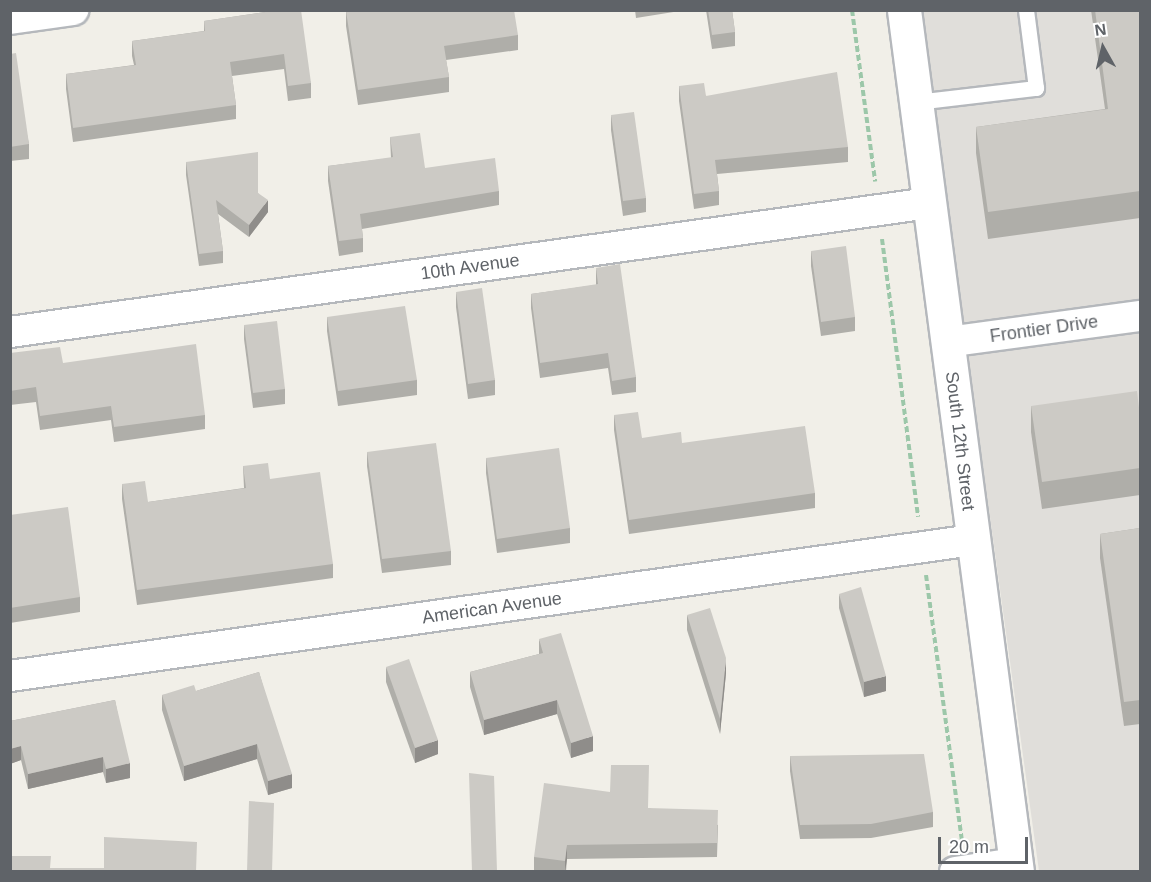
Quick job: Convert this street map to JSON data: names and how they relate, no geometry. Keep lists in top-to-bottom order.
{
  "streets": {
    "street": [
      "10th Avenue",
      "Frontier Drive",
      "South 12th Street",
      "American Avenue"
    ]
  },
  "crossings": [
    ["10th Avenue", "South 12th Street"],
    ["Frontier Drive", "South 12th Street"],
    ["South 12th Street", "American Avenue"]
  ],
  "scale_bar": "20 m",
  "north": "top"
}
